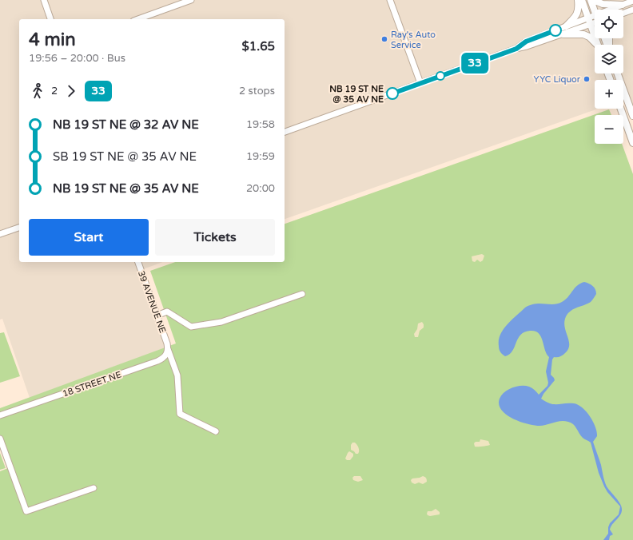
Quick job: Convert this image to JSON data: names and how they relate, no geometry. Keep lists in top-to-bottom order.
{
  "streets": {
    "street": ["39 AVENUE NE", "18 STREET NE"]
  },
  "crossings": [
    ["39 AVENUE NE", "18 STREET NE"]
  ],
  "places": ["Ray's Auto Service", "YYC Liquor", "NB 19 ST NE @ 35 AV NE"],
  "lines": ["bus line 33"],
  "page": {
    "on_map": "33",
    "map_buttons": ["+", "−"],
    "heading": ["4 min", "19:56 – 20:00 · Bus", "$1.65"],
    "legs": ["2", "33", "2 stops"],
    "list": [
      {
        "name": "NB 19 ST NE @ 32 AV NE",
        "value": "19:58"
      },
      {
        "name": "SB 19 ST NE @ 35 AV NE",
        "value": "19:59"
      },
      {
        "name": "NB 19 ST NE @ 35 AV NE",
        "value": "20:00"
      }
    ],
    "buttons": ["Start", "Tickets"]
  }
}
